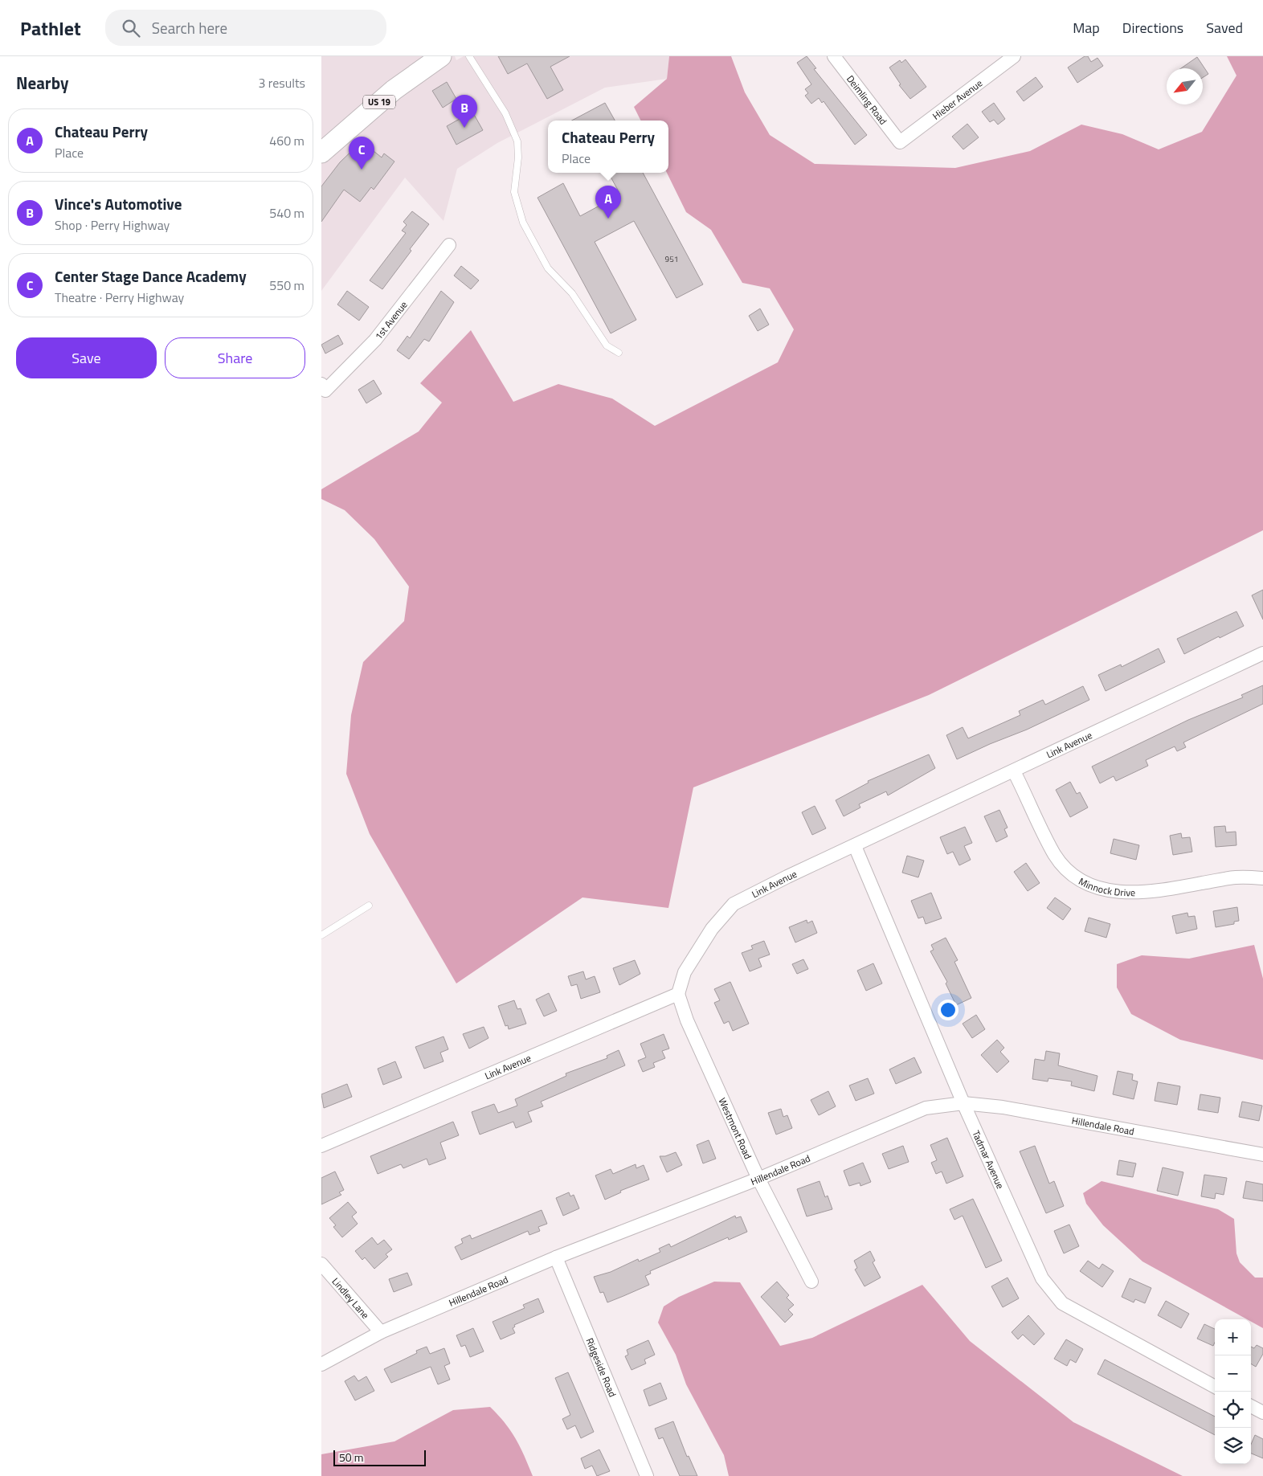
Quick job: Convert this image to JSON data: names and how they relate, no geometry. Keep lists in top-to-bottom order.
{
  "streets": {
    "main road": ["US 19"],
    "street": [
      "Deimling Road",
      "Hieber Avenue",
      "1st Avenue",
      "Link Avenue",
      "Minnock Drive",
      "Hillendale Road",
      "Westmont Road",
      "Tadmar Avenue",
      "Lindley Lane",
      "Ridgeside Road"
    ]
  },
  "crossings": [
    ["Deimling Road", "Hieber Avenue"],
    ["Link Avenue", "Minnock Drive"],
    ["Link Avenue", "Westmont Road"],
    ["Link Avenue", "Tadmar Avenue"],
    ["Hillendale Road", "Westmont Road"],
    ["Hillendale Road", "Tadmar Avenue"],
    ["Hillendale Road", "Lindley Lane"],
    ["Hillendale Road", "Ridgeside Road"]
  ],
  "house_numbers": ["951"],
  "scale_bar": "50 m",
  "north": "bottom left",
  "page": {
    "header": "Pathlet",
    "search": "Search here",
    "nav": ["Map", "Directions", "Saved"],
    "heading": ["Nearby", "3 results"],
    "pins": ["B", "C", "A"],
    "list": [
      {
        "mark": "A",
        "name": "Chateau Perry",
        "note": "Place",
        "value": "460 m"
      },
      {
        "mark": "B",
        "name": "Vince's Automotive",
        "note": "Shop · Perry Highway",
        "value": "540 m"
      },
      {
        "mark": "C",
        "name": "Center Stage Dance Academy",
        "note": "Theatre · Perry Highway",
        "value": "550 m"
      }
    ],
    "popup": ["Chateau Perry", "Place"],
    "buttons": ["Save", "Share"],
    "map_buttons": ["+", "−"],
    "scale": "50 m"
  }
}
